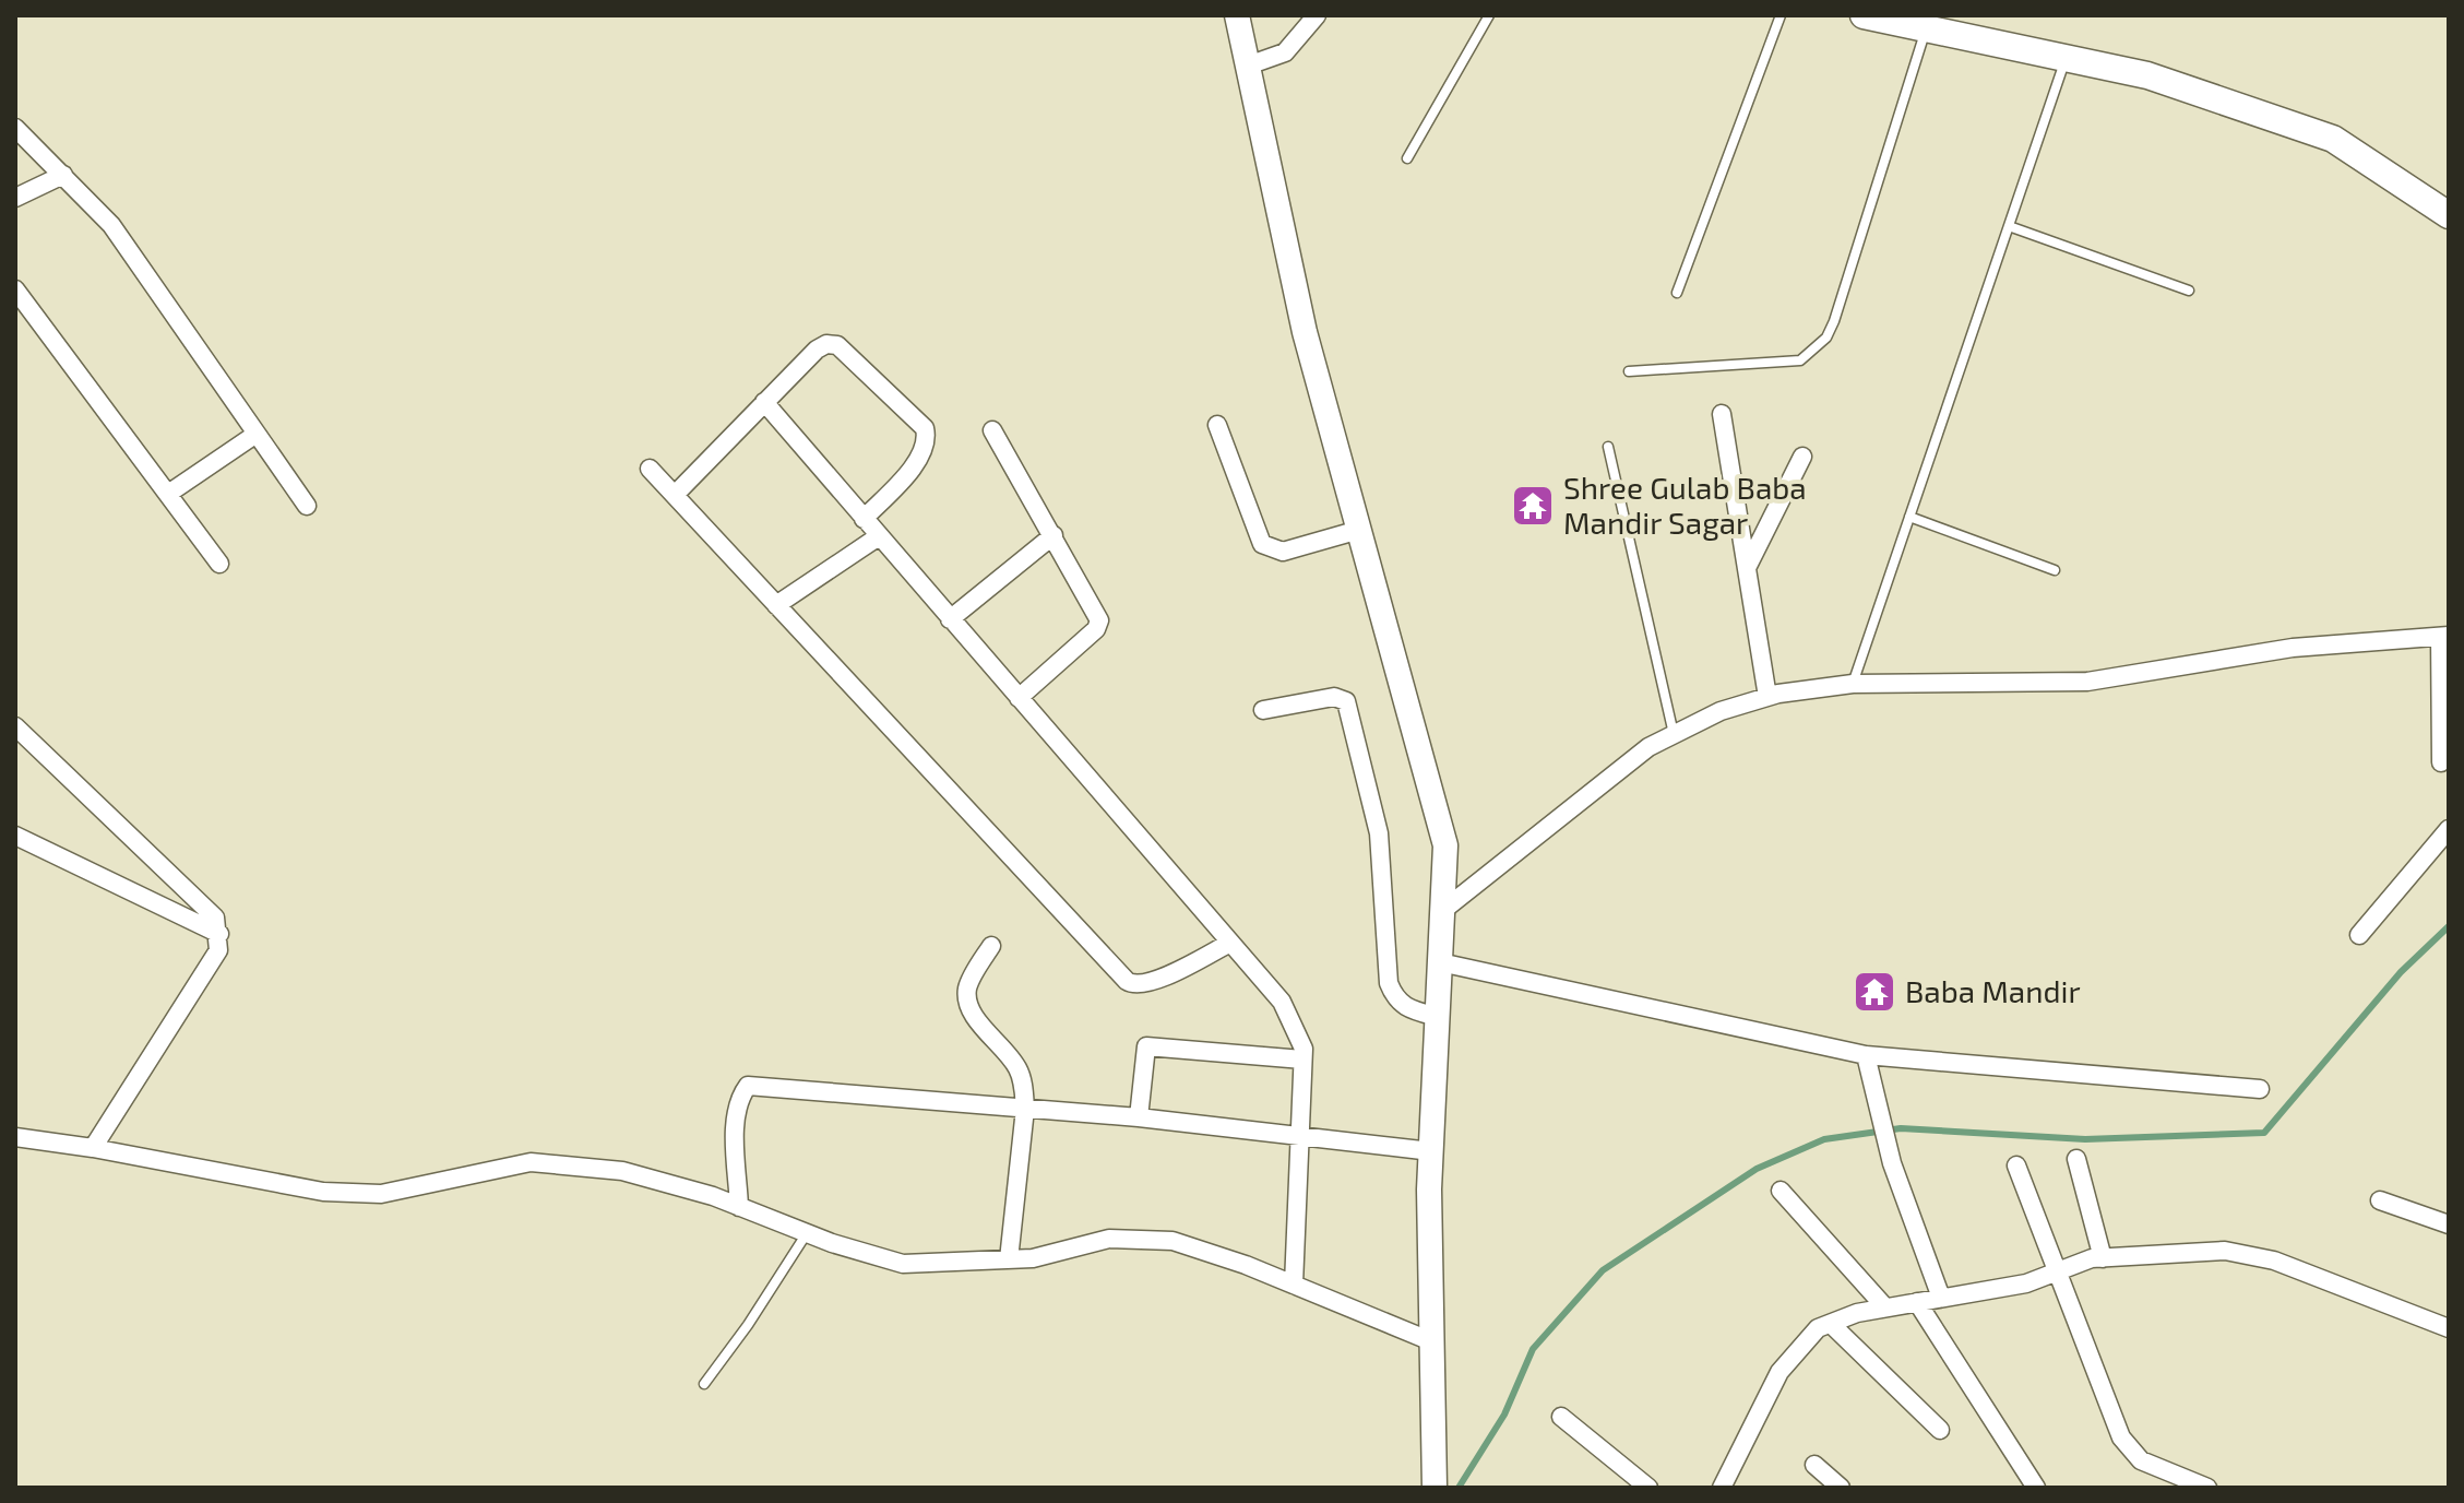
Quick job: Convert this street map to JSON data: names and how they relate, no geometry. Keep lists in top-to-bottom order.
{
  "places": {
    "temple": ["Shree Gulab Baba Mandir Sagar", "Baba Mandir"]
  }
}
